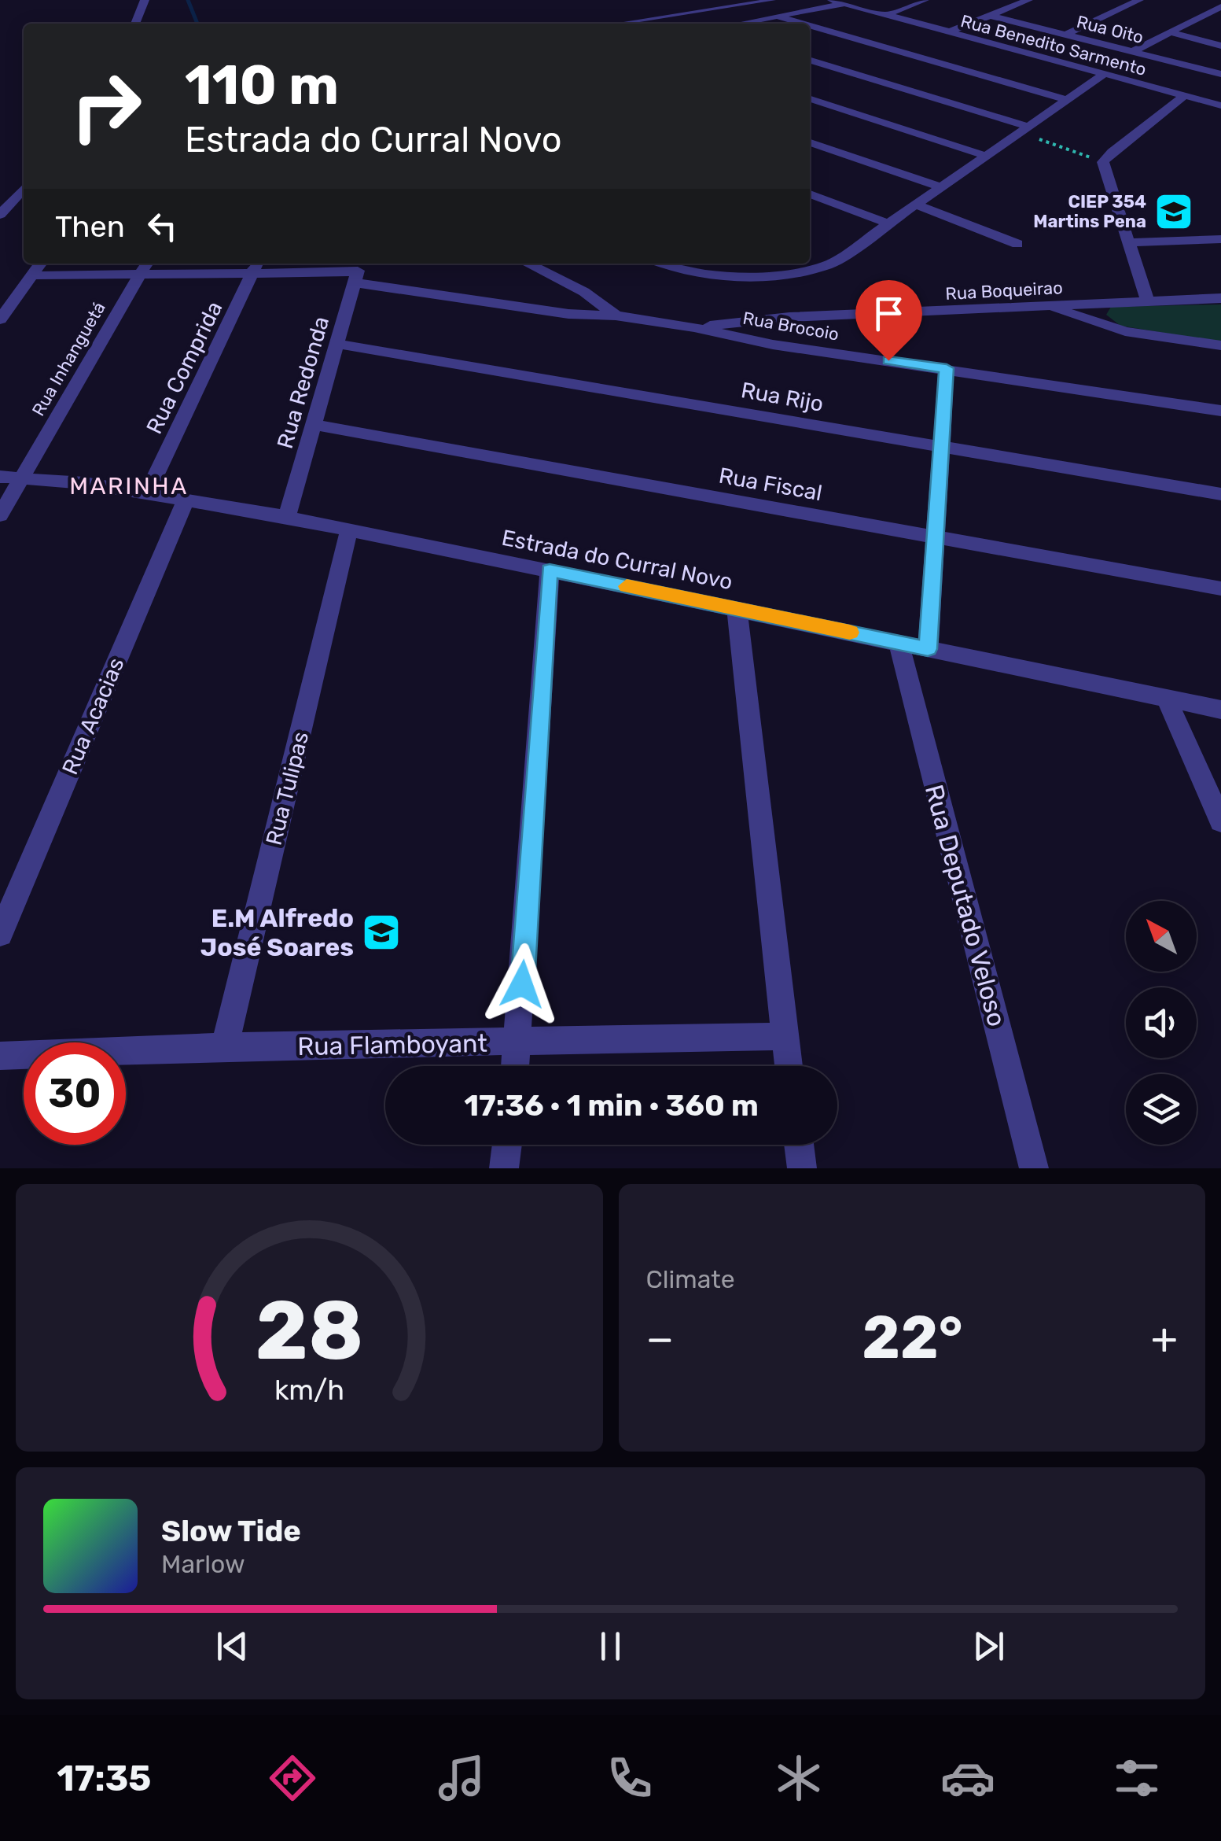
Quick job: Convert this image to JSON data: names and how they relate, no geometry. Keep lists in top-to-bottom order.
{
  "streets": {
    "street": [
      "Rua Oito",
      "Rua Benedito Sarmento",
      "Rua Boqueirao",
      "Rua Brocoio",
      "Rua Inhanguetá",
      "Rua Comprida",
      "Rua Redonda",
      "Rua Rijo",
      "Rua Fiscal",
      "Estrada do Curral Novo",
      "Rua Acacias",
      "Rua Tulipas",
      "Rua Deputado Veloso",
      "Rua Flamboyant"
    ]
  },
  "crossings": [
    ["Rua Boqueirao", "Rua Brocoio"],
    ["Rua Brocoio", "Rua Inhanguetá"],
    ["Rua Brocoio", "Rua Comprida"],
    ["Rua Brocoio", "Rua Redonda"],
    ["Rua Inhanguetá", "Estrada do Curral Novo"],
    ["Rua Comprida", "Estrada do Curral Novo"],
    ["Rua Redonda", "Rua Rijo"],
    ["Rua Redonda", "Rua Fiscal"],
    ["Rua Redonda", "Estrada do Curral Novo"],
    ["Estrada do Curral Novo", "Rua Acacias"],
    ["Estrada do Curral Novo", "Rua Tulipas"],
    ["Estrada do Curral Novo", "Rua Deputado Veloso"],
    ["Rua Tulipas", "Rua Flamboyant"]
  ],
  "districts": ["MARINHA"],
  "places": {
    "school or university": ["CIEP 354 Martins Pena", "E.M Alfredo José Soares"]
  },
  "north": "top left",
  "page": {
    "turn": ["110 m", "Estrada do Curral Novo"],
    "then": "Then",
    "limit": "30",
    "trip": "17:36 · 1 min · 360 m",
    "tile": "Climate",
    "heat": ["−", "22°", "+"],
    "song": ["Slow Tide", "Marlow"],
    "tabs": "17:35",
    "gauge": ["28", "km/h"]
  }
}
